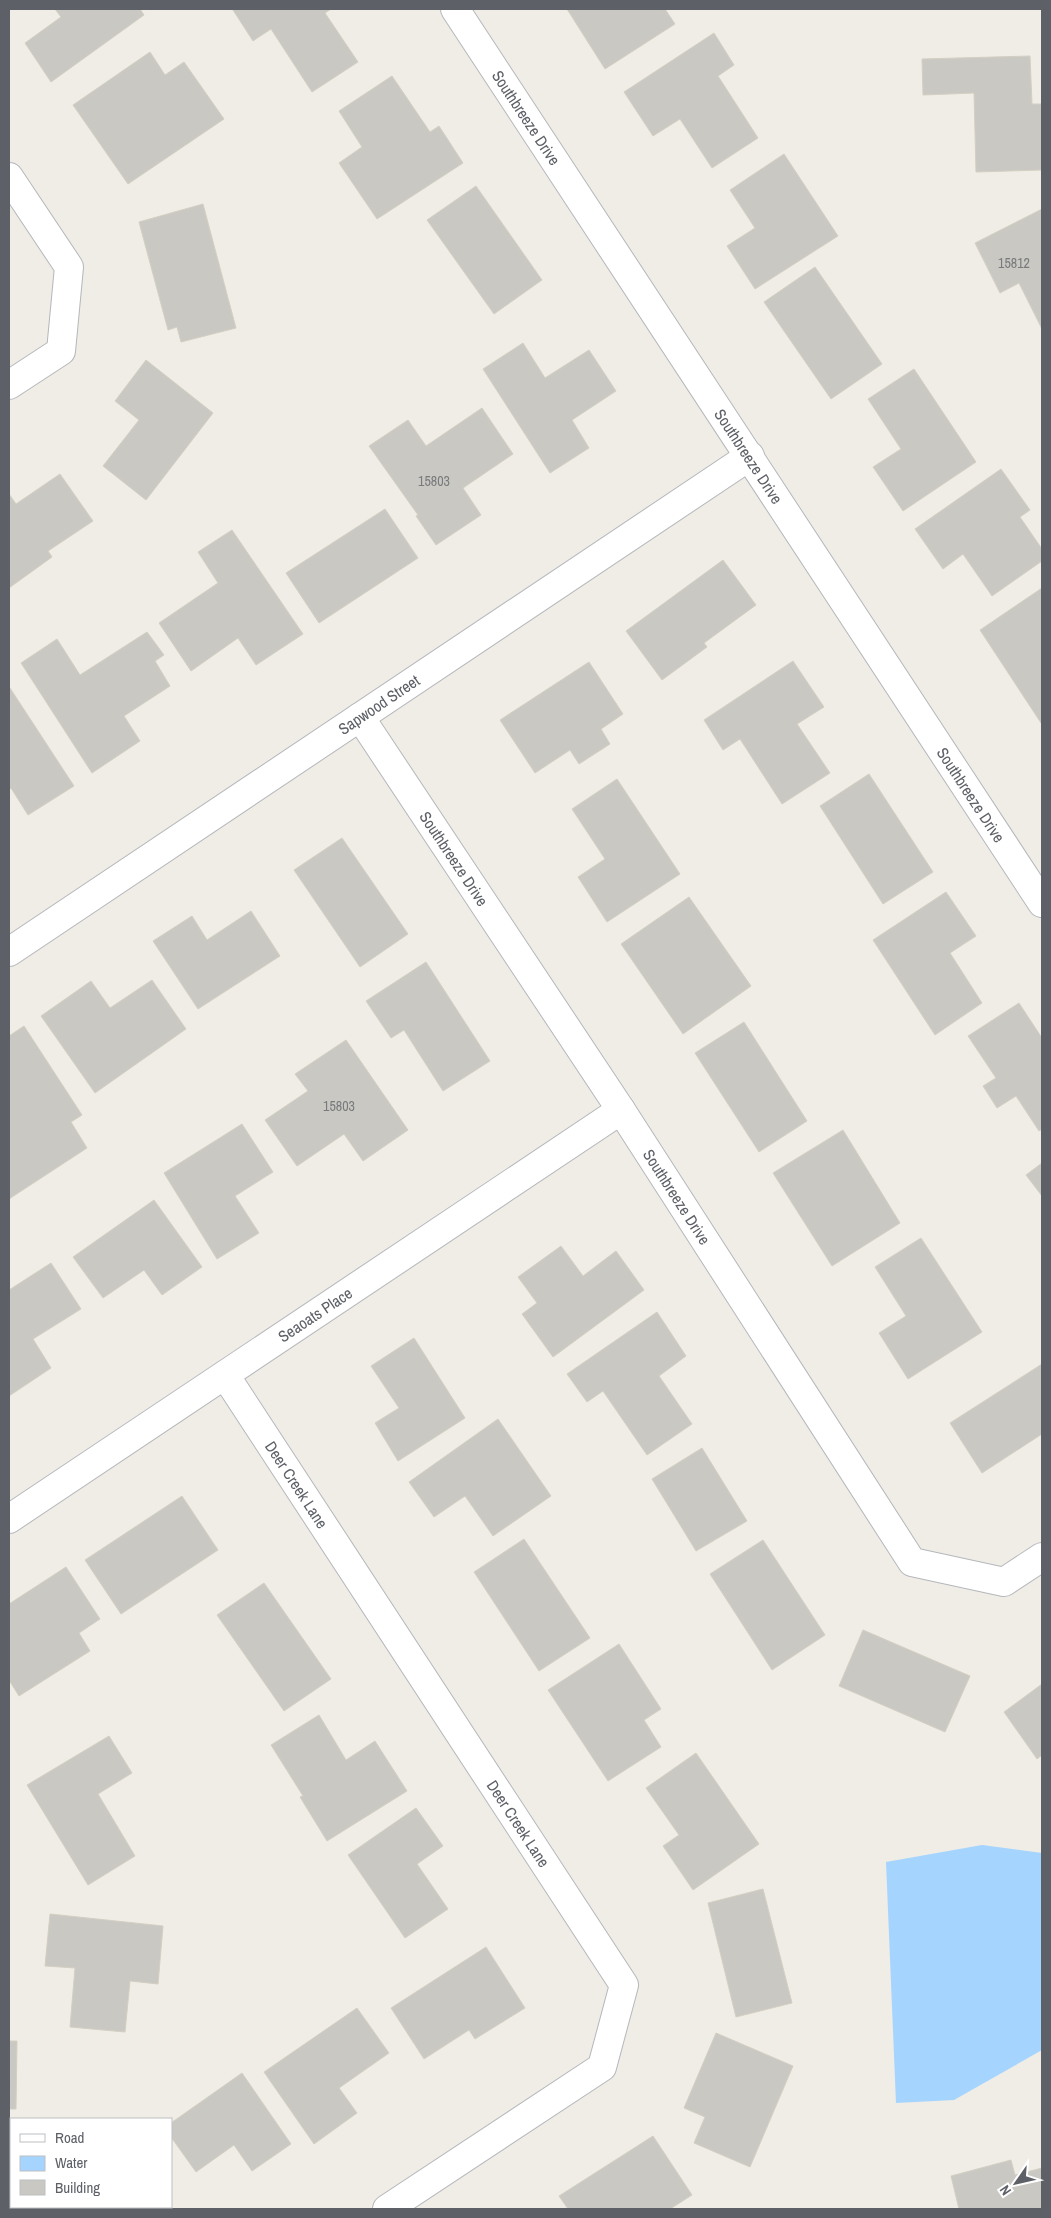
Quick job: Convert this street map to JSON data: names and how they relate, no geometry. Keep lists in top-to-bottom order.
{
  "streets": {
    "street": [
      "Southbreeze Drive",
      "Sapwood Street",
      "Seaoats Place",
      "Deer Creek Lane"
    ]
  },
  "crossings": [
    ["Southbreeze Drive", "Sapwood Street"],
    ["Southbreeze Drive", "Seaoats Place"],
    ["Seaoats Place", "Deer Creek Lane"]
  ],
  "house_numbers": ["15812", "15803", "15803"],
  "legend": ["Road", "Water", "Building"],
  "north": "bottom left"
}
